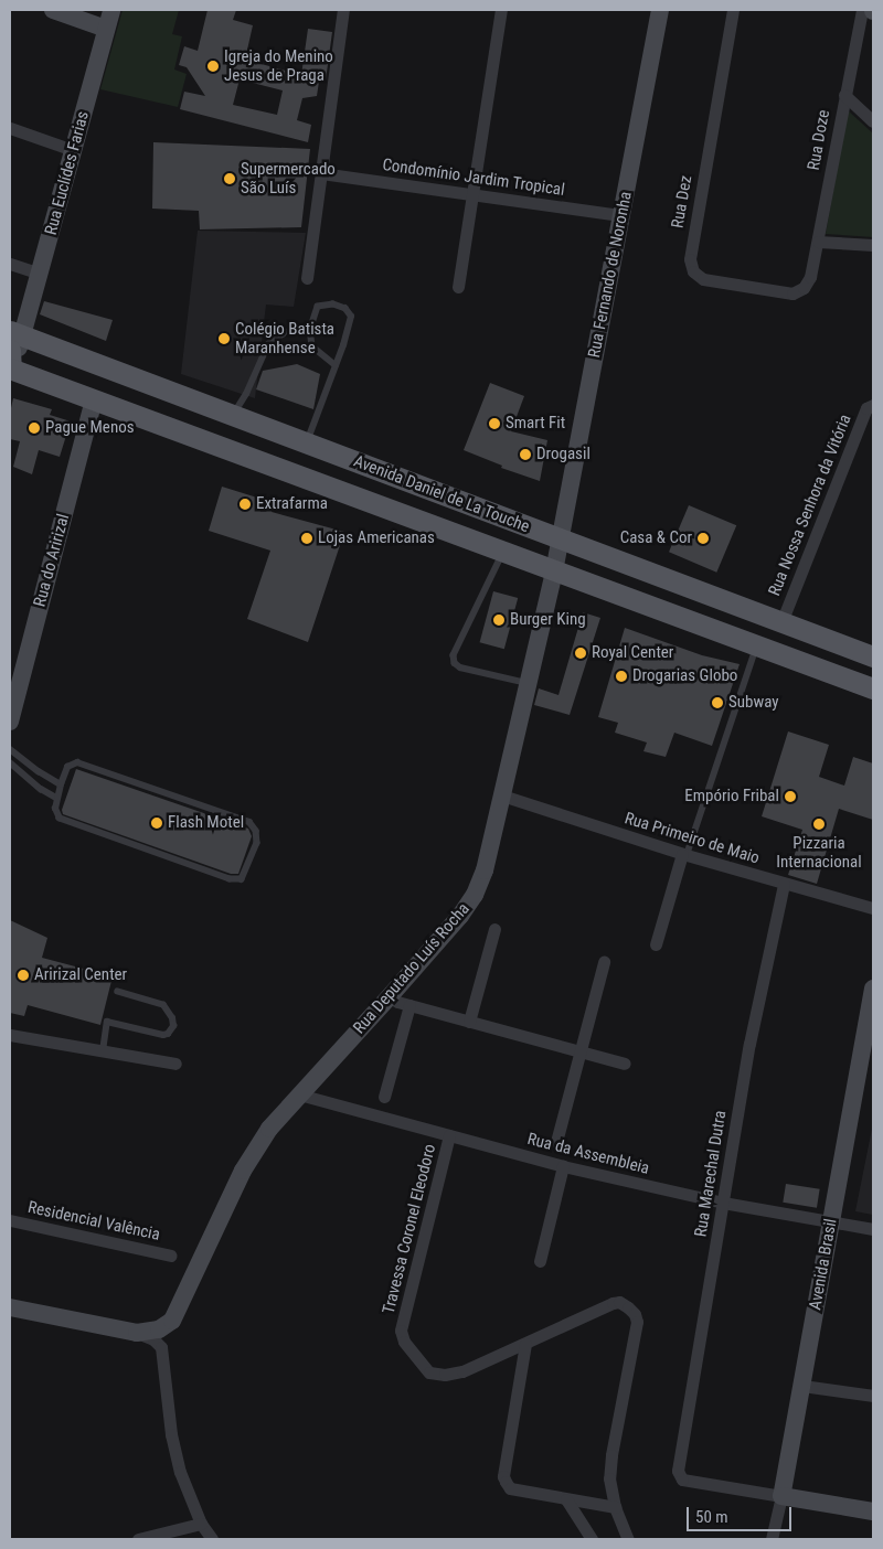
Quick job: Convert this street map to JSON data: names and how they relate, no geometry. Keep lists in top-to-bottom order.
{
  "streets": {
    "main road": [
      "Rua Euclídes Farias",
      "Rua Fernando de Noronha",
      "Avenida Daniel de La Touche",
      "Rua do Aririzal",
      "Rua Deputado Luís Rocha",
      "Avenida Brasil"
    ],
    "street": [
      "Rua Doze",
      "Condomínio Jardim Tropical",
      "Rua Dez",
      "Rua Nossa Senhora da Vitória",
      "Rua Primeiro de Maio",
      "Rua da Assembleia",
      "Rua Marechal Dutra",
      "Residencial Valência",
      "Travessa Coronel Eleodoro"
    ]
  },
  "crossings": [
    ["Rua Doze", "Rua Dez"],
    ["Rua Euclídes Farias", "Avenida Daniel de La Touche"],
    ["Condomínio Jardim Tropical", "Rua Fernando de Noronha"],
    ["Rua Fernando de Noronha", "Avenida Daniel de La Touche"],
    ["Rua Fernando de Noronha", "Rua Deputado Luís Rocha"],
    ["Avenida Daniel de La Touche", "Rua Nossa Senhora da Vitória"],
    ["Avenida Daniel de La Touche", "Rua do Aririzal"],
    ["Avenida Daniel de La Touche", "Rua Deputado Luís Rocha"],
    ["Rua Primeiro de Maio", "Rua Deputado Luís Rocha"],
    ["Rua Primeiro de Maio", "Rua Marechal Dutra"],
    ["Rua Deputado Luís Rocha", "Rua da Assembleia"],
    ["Rua da Assembleia", "Rua Marechal Dutra"],
    ["Rua da Assembleia", "Travessa Coronel Eleodoro"],
    ["Rua da Assembleia", "Avenida Brasil"],
    ["Rua Marechal Dutra", "Avenida Brasil"]
  ],
  "places": [
    "Igreja do Menino Jesus de Praga",
    "Supermercado São Luís",
    "Colégio Batista Maranhense",
    "Smart Fit",
    "Pague Menos",
    "Drogasil",
    "Extrafarma",
    "Lojas Americanas",
    "Casa & Cor",
    "Burger King",
    "Royal Center",
    "Drogarias Globo",
    "Subway",
    "Empório Fribal",
    "Flash Motel",
    "Pizzaria Internacional",
    "Aririzal Center"
  ],
  "scale_bar": "50 m"
}
